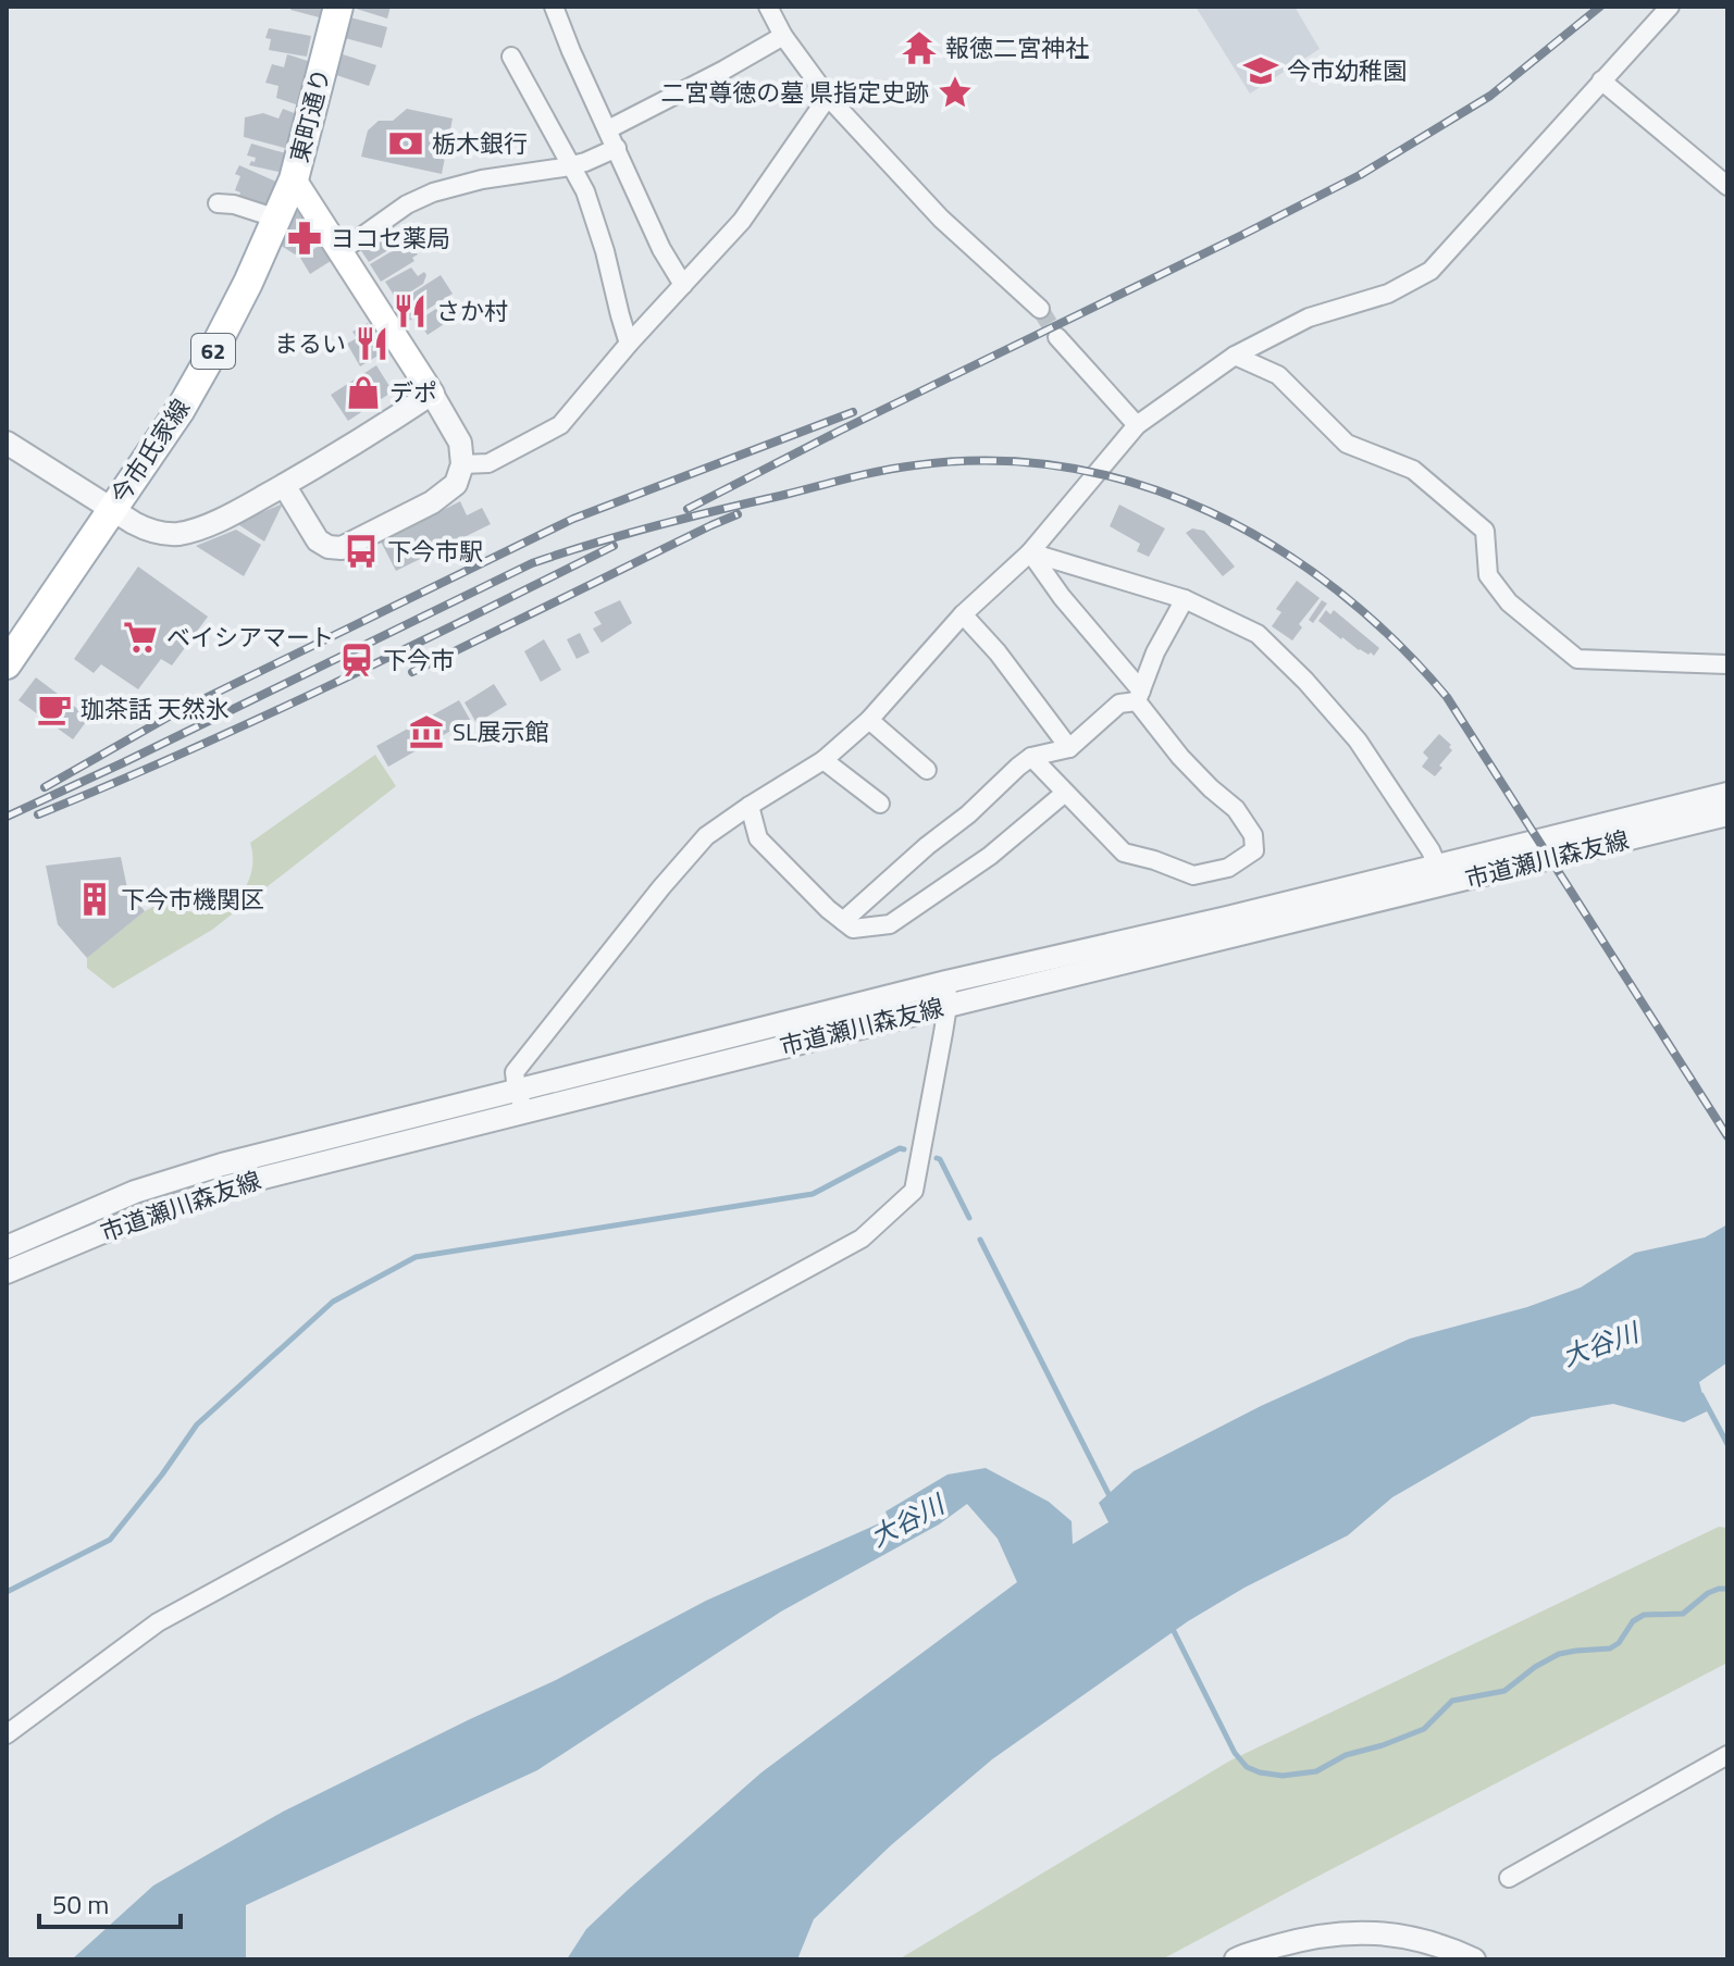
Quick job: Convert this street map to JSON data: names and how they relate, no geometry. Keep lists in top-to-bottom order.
{
  "streets": {
    "main road": ["東町通り", "62", "今市氏家線"],
    "street": ["市道瀬川森友線"]
  },
  "crossings": [
    ["東町通り", "今市氏家線"]
  ],
  "water": ["大谷川"],
  "places": {
    "temple": ["報徳二宮神社"],
    "school or university": ["今市幼稚園"],
    "place": ["二宮尊徳の墓 県指定史跡"],
    "bank": ["栃木銀行"],
    "pharmacy": ["ヨコセ薬局"],
    "restaurant": ["さか村", "まるい"],
    "shop": ["デポ"],
    "bus stop": ["下今市駅"],
    "supermarket": ["ベイシアマート"],
    "station": ["下今市"],
    "cafe": ["珈茶話 天然氷"],
    "museum": ["SL展示館"],
    "building": ["下今市機関区"]
  },
  "scale_bar": "50 m"
}
